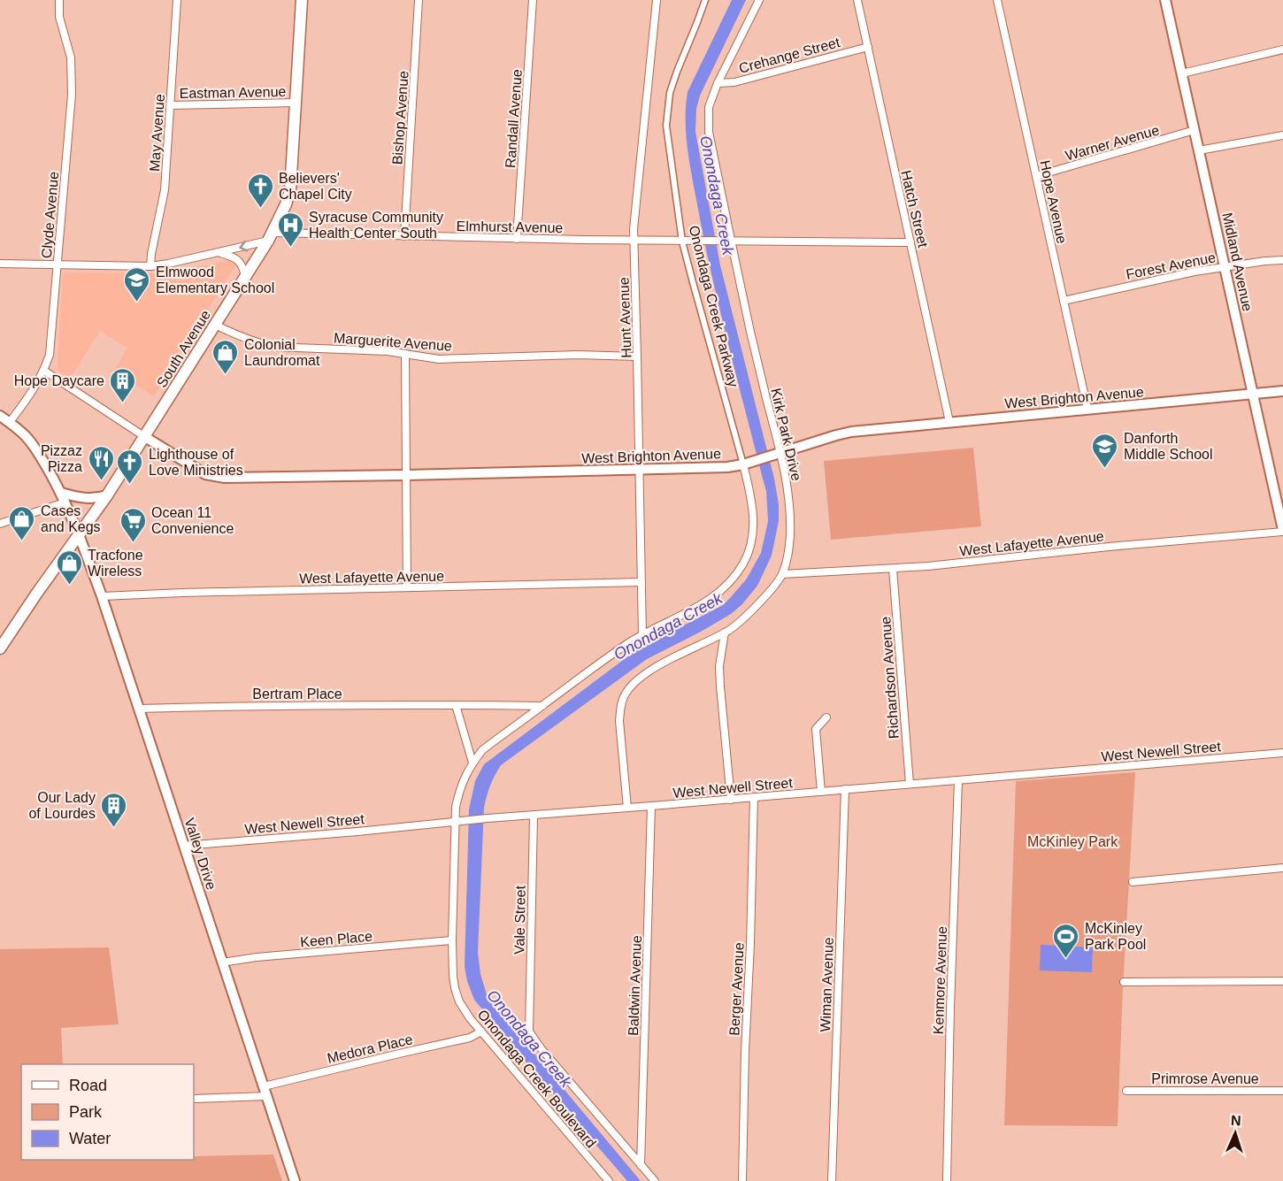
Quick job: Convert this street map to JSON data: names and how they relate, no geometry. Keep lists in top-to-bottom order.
{
  "streets": {
    "main road": ["South Avenue"],
    "street": [
      "Crehange Street",
      "Eastman Avenue",
      "Bishop Avenue",
      "Randall Avenue",
      "May Avenue",
      "Warner Avenue",
      "Hope Avenue",
      "Hatch Street",
      "Clyde Avenue",
      "Elmhurst Avenue",
      "Midland Avenue",
      "Forest Avenue",
      "Onondaga Creek Parkway",
      "Hunt Avenue",
      "Marguerite Avenue",
      "West Brighton Avenue",
      "Kirk Park Drive",
      "West Lafayette Avenue",
      "Richardson Avenue",
      "Bertram Place",
      "West Newell Street",
      "Valley Drive",
      "Vale Street",
      "Keen Place",
      "Kenmore Avenue",
      "Wiman Avenue",
      "Baldwin Avenue",
      "Berger Avenue",
      "Medora Place",
      "Onondaga Creek Boulevard",
      "Primrose Avenue"
    ]
  },
  "crossings": [
    ["Crehange Street", "Hatch Street"],
    ["Crehange Street", "Kirk Park Drive"],
    ["Eastman Avenue", "May Avenue"],
    ["Eastman Avenue", "South Avenue"],
    ["Bishop Avenue", "Elmhurst Avenue"],
    ["Randall Avenue", "Elmhurst Avenue"],
    ["May Avenue", "Elmhurst Avenue"],
    ["Warner Avenue", "Hope Avenue"],
    ["Warner Avenue", "Midland Avenue"],
    ["Hope Avenue", "Forest Avenue"],
    ["Hope Avenue", "West Brighton Avenue"],
    ["Hatch Street", "West Brighton Avenue"],
    ["Clyde Avenue", "Elmhurst Avenue"],
    ["Clyde Avenue", "West Brighton Avenue"],
    ["Clyde Avenue", "Valley Drive"],
    ["Elmhurst Avenue", "Onondaga Creek Parkway"],
    ["Elmhurst Avenue", "Hunt Avenue"],
    ["Elmhurst Avenue", "South Avenue"],
    ["Elmhurst Avenue", "Kirk Park Drive"],
    ["Midland Avenue", "Forest Avenue"],
    ["Midland Avenue", "West Brighton Avenue"],
    ["Midland Avenue", "West Lafayette Avenue"],
    ["Onondaga Creek Parkway", "West Brighton Avenue"],
    ["Onondaga Creek Parkway", "Onondaga Creek Boulevard"],
    ["Hunt Avenue", "Marguerite Avenue"],
    ["Hunt Avenue", "West Brighton Avenue"],
    ["Hunt Avenue", "West Lafayette Avenue"],
    ["Hunt Avenue", "Onondaga Creek Boulevard"],
    ["Marguerite Avenue", "South Avenue"],
    ["South Avenue", "West Brighton Avenue"],
    ["South Avenue", "Valley Drive"],
    ["West Brighton Avenue", "Kirk Park Drive"],
    ["West Brighton Avenue", "Onondaga Creek Boulevard"],
    ["Kirk Park Drive", "West Lafayette Avenue"],
    ["Kirk Park Drive", "West Newell Street"],
    ["West Lafayette Avenue", "Richardson Avenue"],
    ["West Lafayette Avenue", "Valley Drive"],
    ["Richardson Avenue", "West Newell Street"],
    ["Bertram Place", "Valley Drive"],
    ["Bertram Place", "Onondaga Creek Boulevard"],
    ["West Newell Street", "Valley Drive"],
    ["West Newell Street", "Vale Street"],
    ["West Newell Street", "Kenmore Avenue"],
    ["West Newell Street", "Wiman Avenue"],
    ["West Newell Street", "Baldwin Avenue"],
    ["West Newell Street", "Berger Avenue"],
    ["West Newell Street", "Onondaga Creek Boulevard"],
    ["Valley Drive", "Keen Place"],
    ["Valley Drive", "Medora Place"],
    ["Vale Street", "Onondaga Creek Boulevard"],
    ["Keen Place", "Onondaga Creek Boulevard"],
    ["Baldwin Avenue", "Onondaga Creek Boulevard"],
    ["Medora Place", "Onondaga Creek Boulevard"]
  ],
  "water": ["Onondaga Creek"],
  "parks": ["McKinley Park"],
  "places": {
    "church": ["Believers' Chapel City", "Lighthouse of Love Ministries"],
    "hospital": ["Syracuse Community Health Center South"],
    "school or university": ["Elmwood Elementary School", "Danforth Middle School"],
    "shop": ["Colonial Laundromat", "Cases and Kegs", "Tracfone Wireless"],
    "building": ["Hope Daycare", "Our Lady of Lourdes"],
    "restaurant": ["Pizzaz Pizza"],
    "supermarket": ["Ocean 11 Convenience"],
    "sports": ["McKinley Park Pool"]
  },
  "legend": ["Road", "Park", "Water"],
  "north": "top"
}
